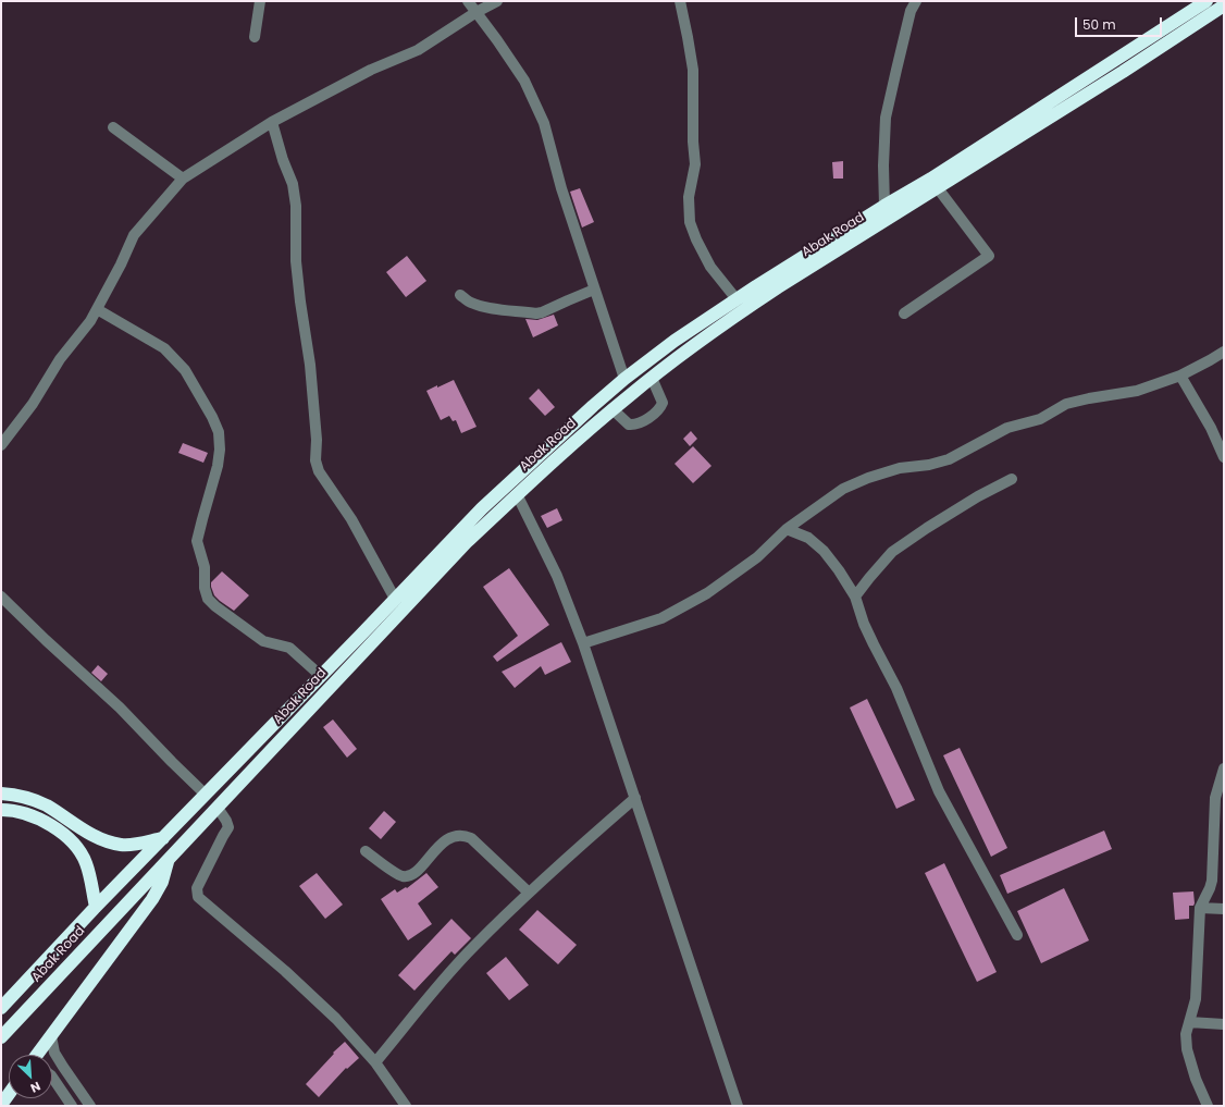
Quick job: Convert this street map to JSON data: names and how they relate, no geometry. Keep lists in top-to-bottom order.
{
  "streets": {
    "highway": ["Abak Road"]
  },
  "scale_bar": "50 m",
  "north": "bottom right"
}
